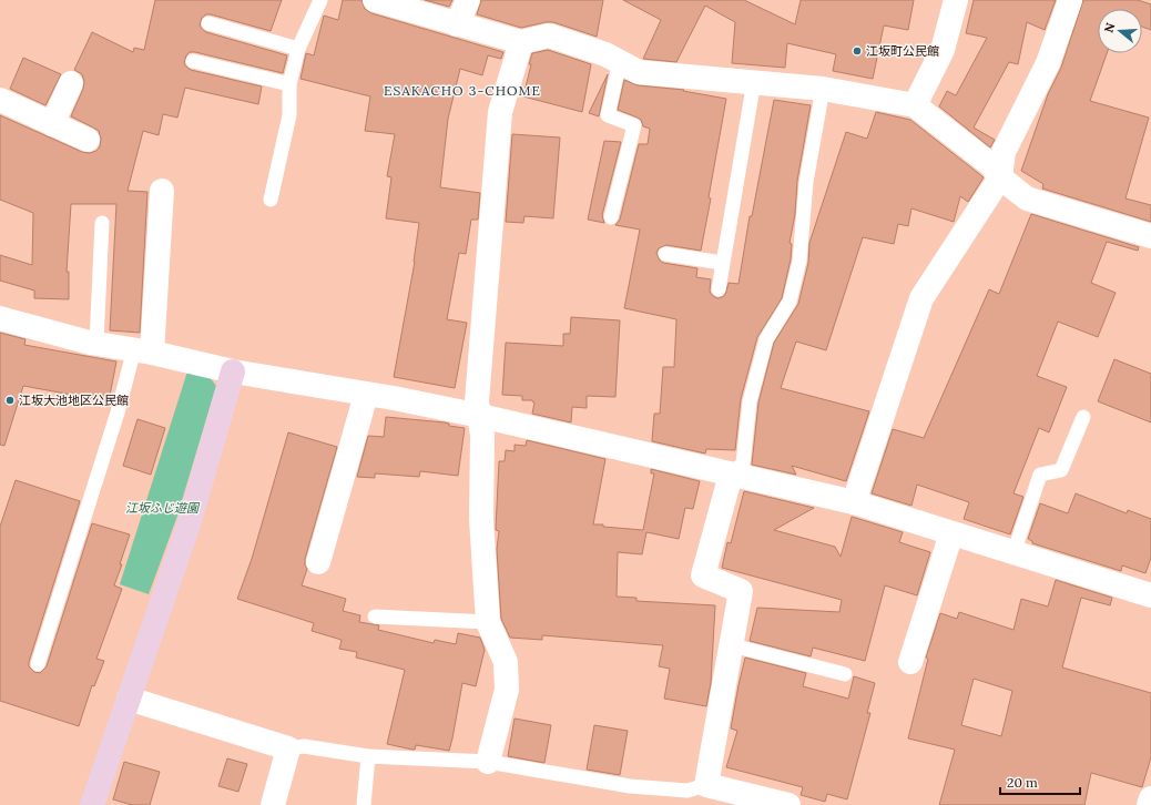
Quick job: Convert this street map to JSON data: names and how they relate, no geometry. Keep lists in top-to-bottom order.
{
  "districts": ["ESAKACHO 3-CHOME"],
  "parks": ["江坂ふじ遊園"],
  "places": ["江坂町公民館", "江坂大池地区公民館"],
  "scale_bar": "20 m",
  "north": "left"
}
